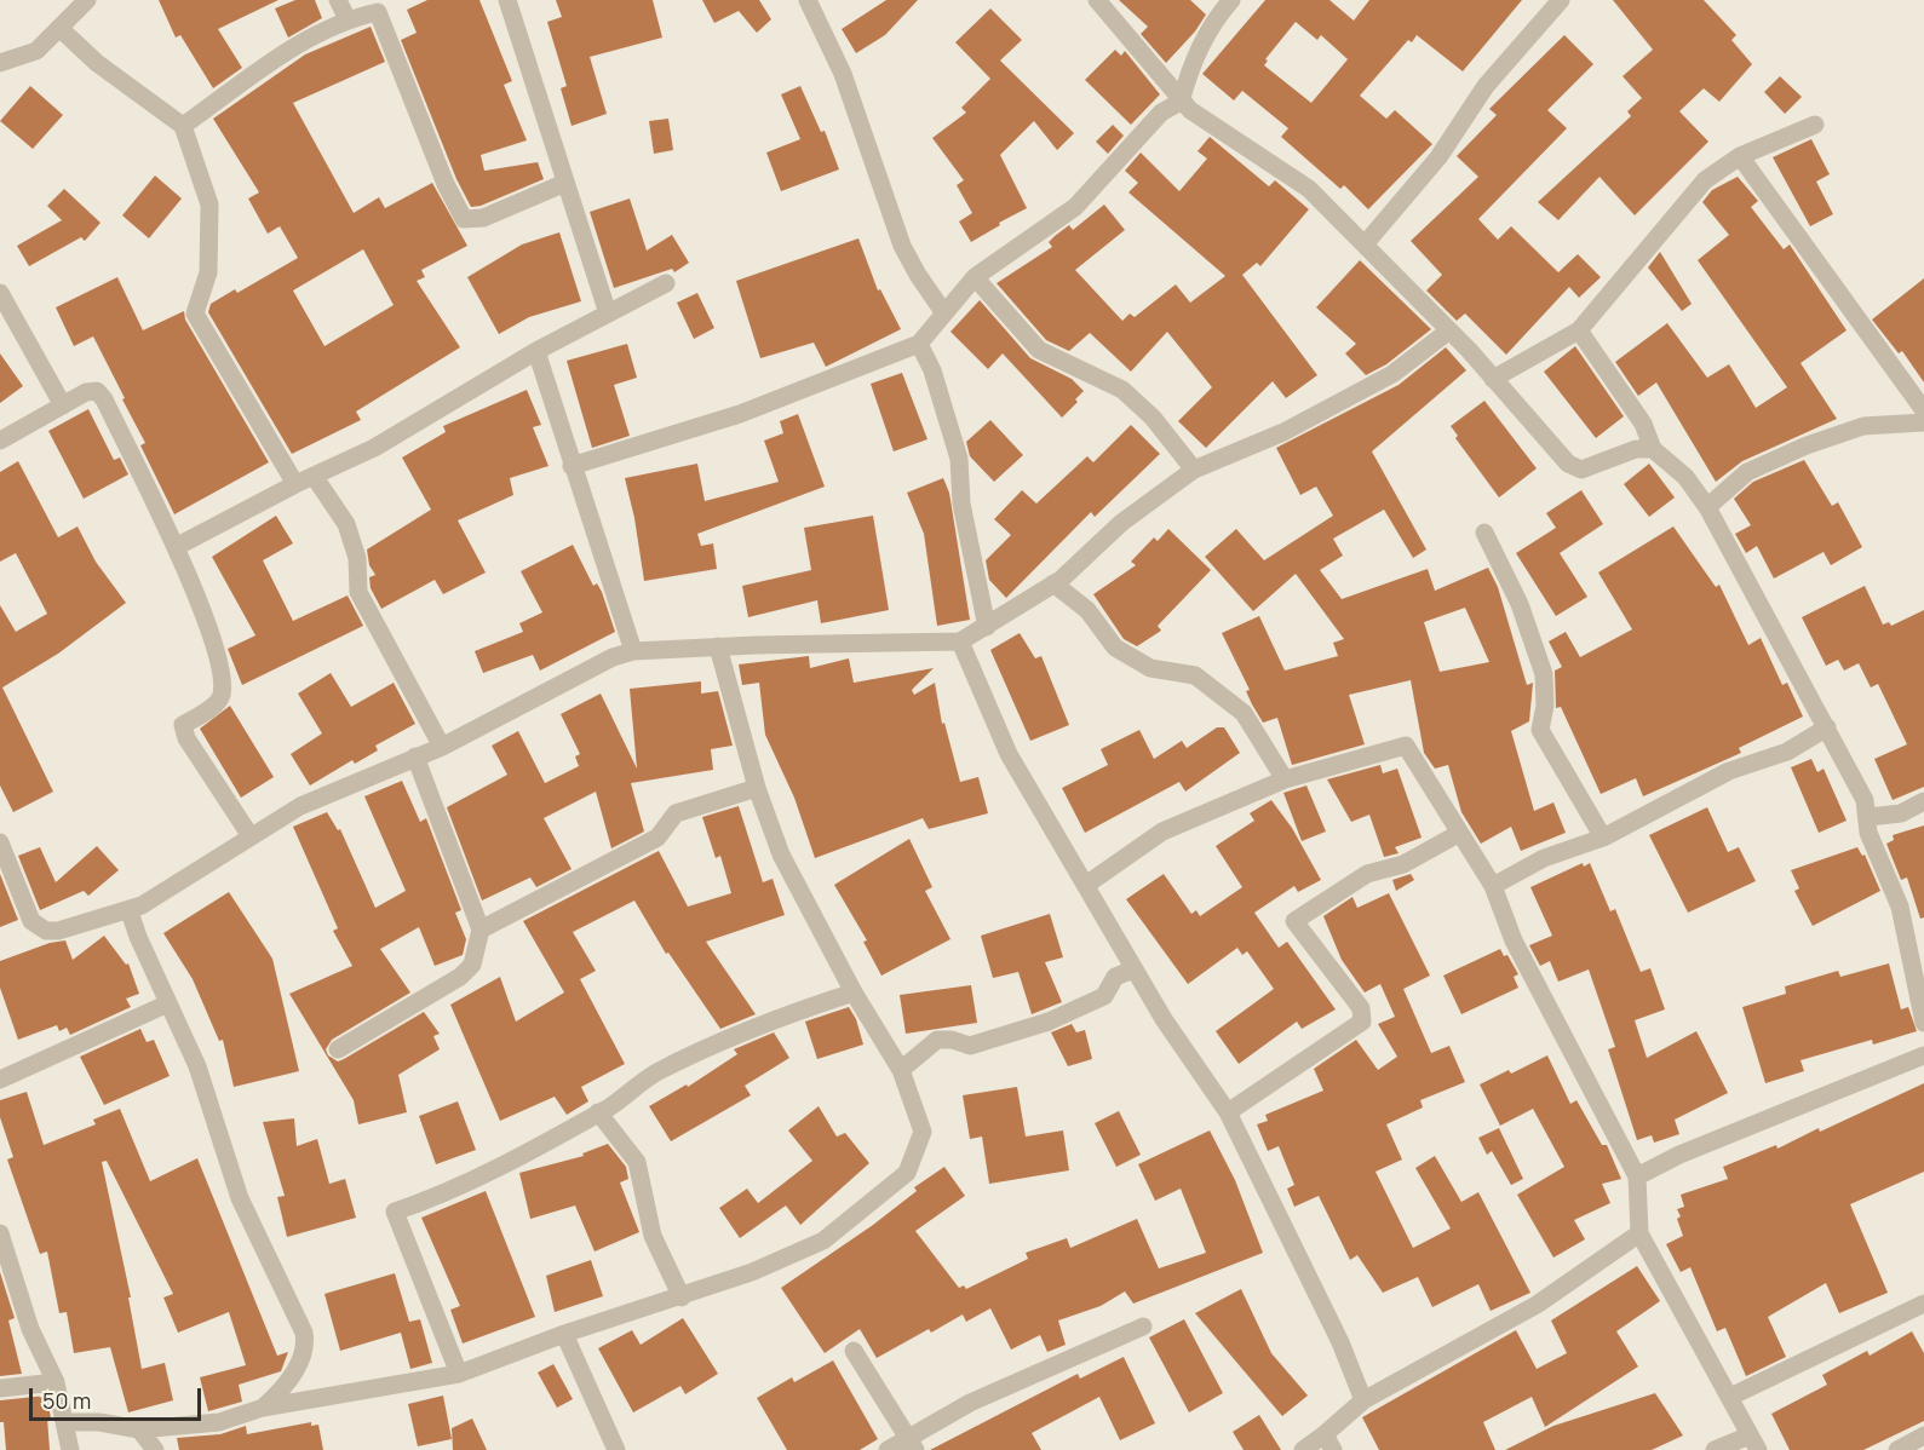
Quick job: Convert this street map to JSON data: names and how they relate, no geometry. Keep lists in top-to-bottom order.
{
  "scale_bar": "50 m"
}
